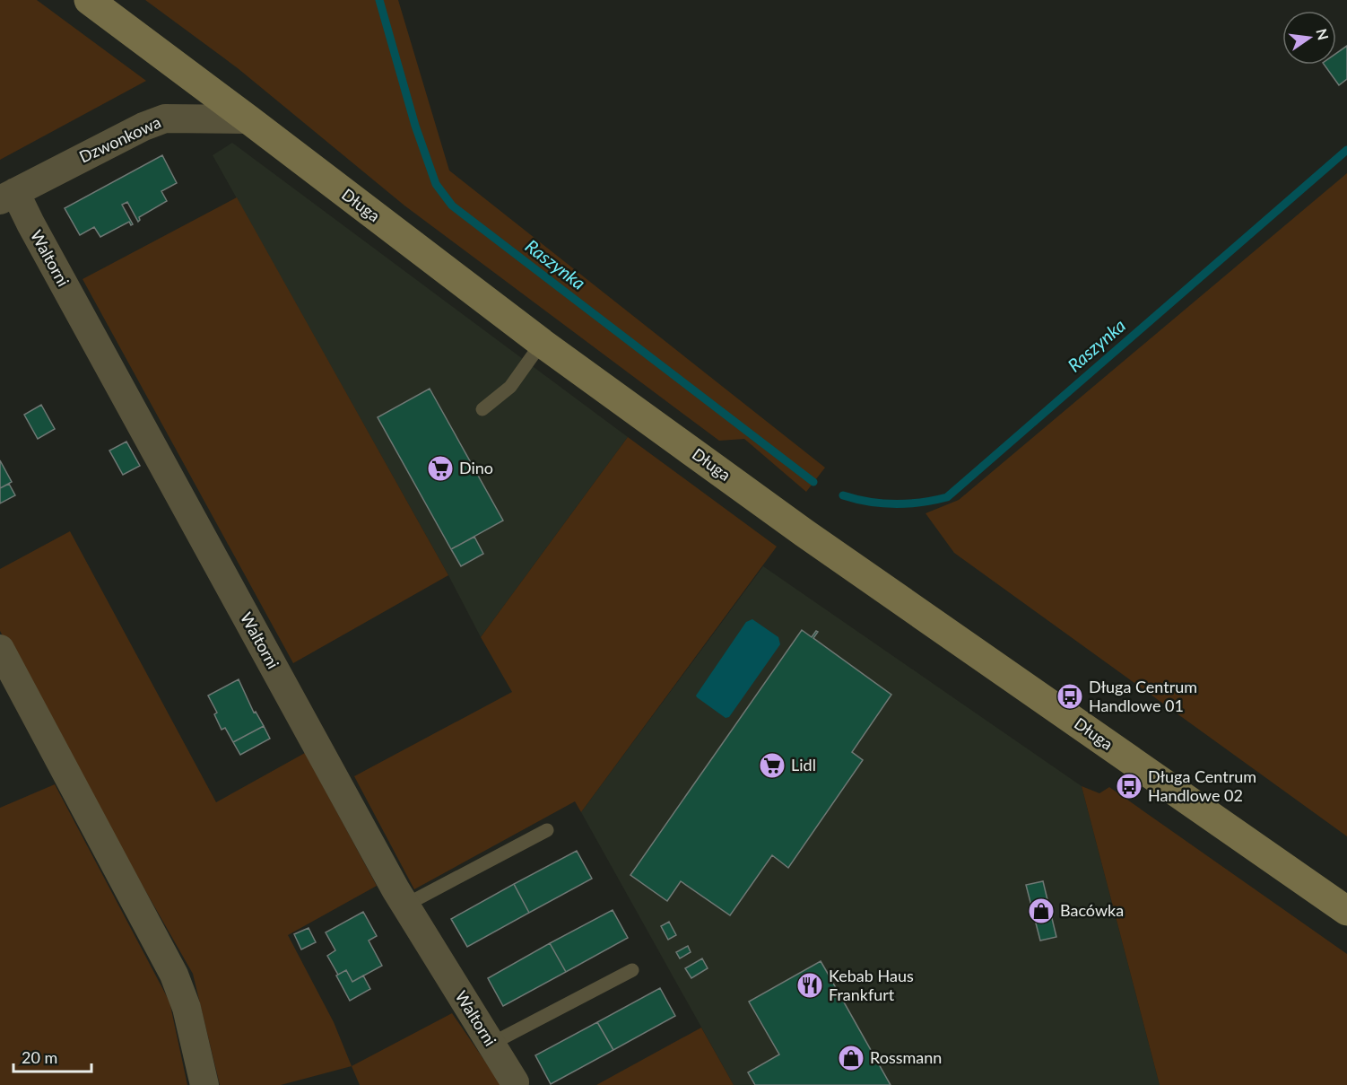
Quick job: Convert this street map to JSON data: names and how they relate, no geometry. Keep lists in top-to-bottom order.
{
  "streets": {
    "street": ["Dzwonkowa", "Długa", "Waltorni"]
  },
  "crossings": [
    ["Dzwonkowa", "Długa"],
    ["Dzwonkowa", "Waltorni"]
  ],
  "water": ["Raszynka"],
  "places": {
    "supermarket": ["Dino", "Lidl"],
    "bus stop": ["Długa Centrum Handlowe 01", "Długa Centrum Handlowe 02"],
    "shop": ["Bacówka", "Rossmann"],
    "restaurant": ["Kebab Haus Frankfurt"]
  },
  "scale_bar": "20 m",
  "north": "right"
}
